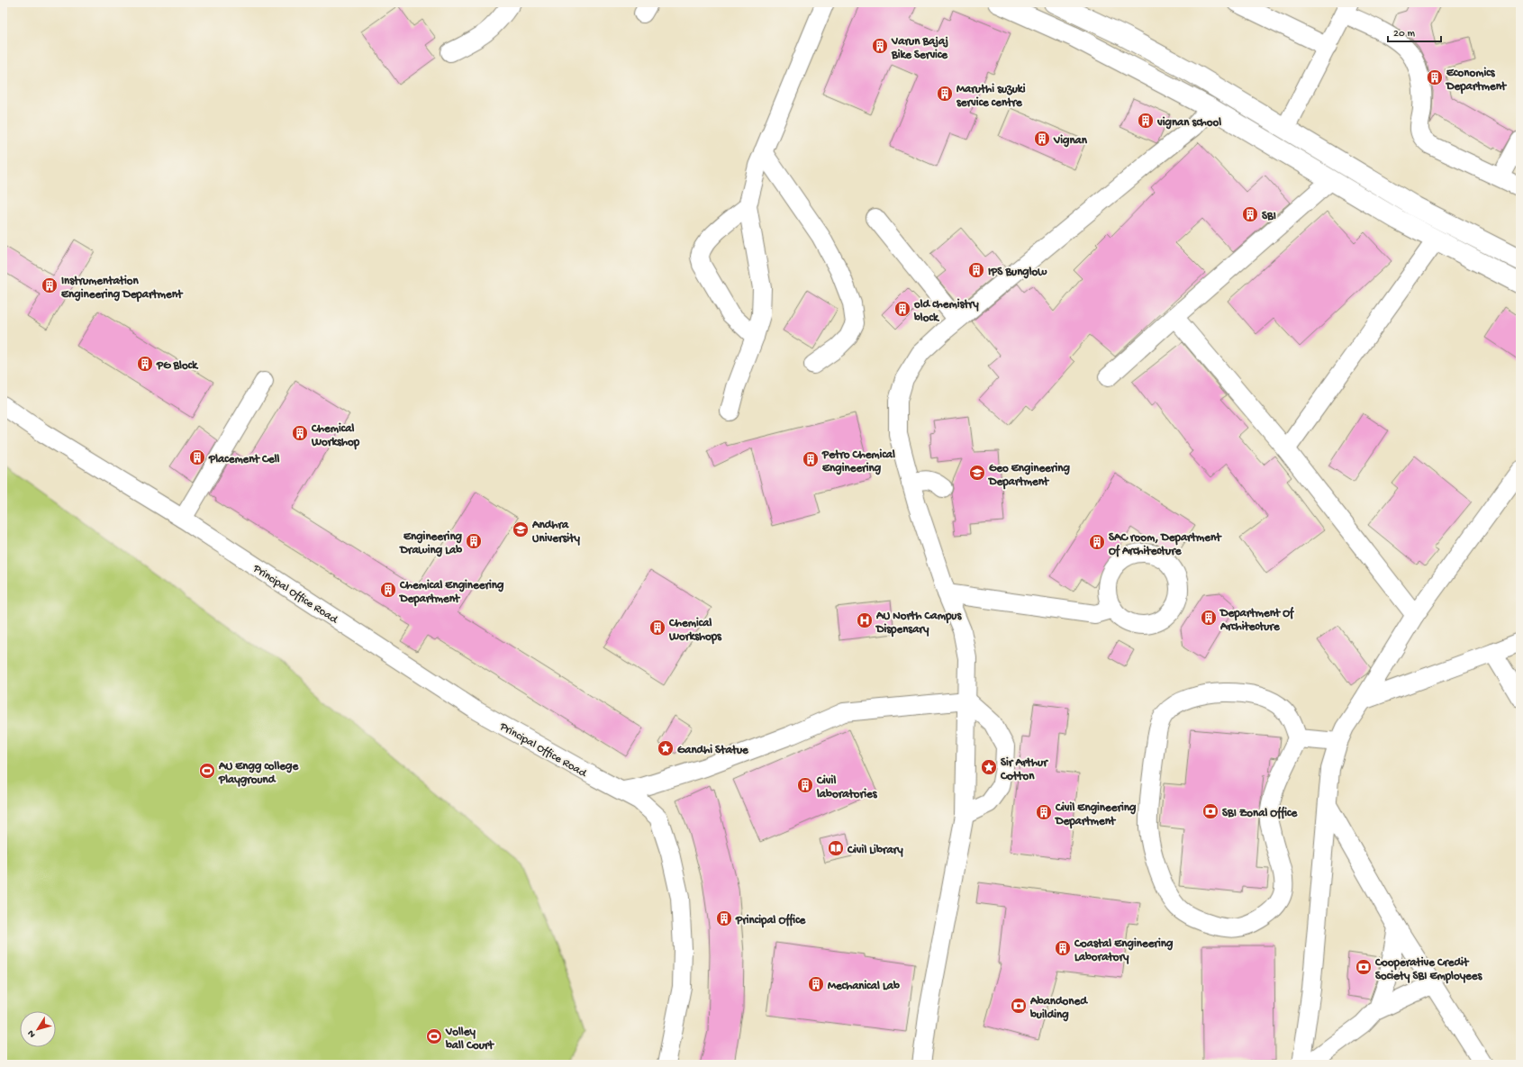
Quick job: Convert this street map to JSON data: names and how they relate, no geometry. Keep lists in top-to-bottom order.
{
  "streets": {
    "street": ["Principal Office Road"]
  },
  "places": {
    "building": [
      "Varun Bajaj Bike Service",
      "Economics Department",
      "Maruthi suzuki service centre",
      "vignan school",
      "Vignan",
      "SBI",
      "IPS Bunglow",
      "Instrumentation Engineering Department",
      "old chemistry block",
      "PG Block",
      "Chemical Workshop",
      "Placement Cell",
      "Petro Chemical Engineering",
      "Engineering Drawing Lab",
      "SAC room, Department Of Architecture",
      "Chemical Engineering Department",
      "Department Of Architecture",
      "Chemical Workshops",
      "Civil laboratories",
      "Civil Engineering Department",
      "Principal Office",
      "Coastal Engineering Laboratory",
      "Mechanical Lab"
    ],
    "school or university": ["Geo Engineering Department", "Andhra University"],
    "hospital": ["AU North Campus Dispensary"],
    "place": ["Gandhi Statue", "Sir Arthur Cotton"],
    "sports": ["AU Engg college Playground", "Volley ball Court"],
    "bank": ["SBI Zonal Office", "Cooperative Credit Society SBI Employees", "Abandoned building"],
    "library": ["Civil Library"]
  },
  "scale_bar": "20 m",
  "north": "bottom left"
}
